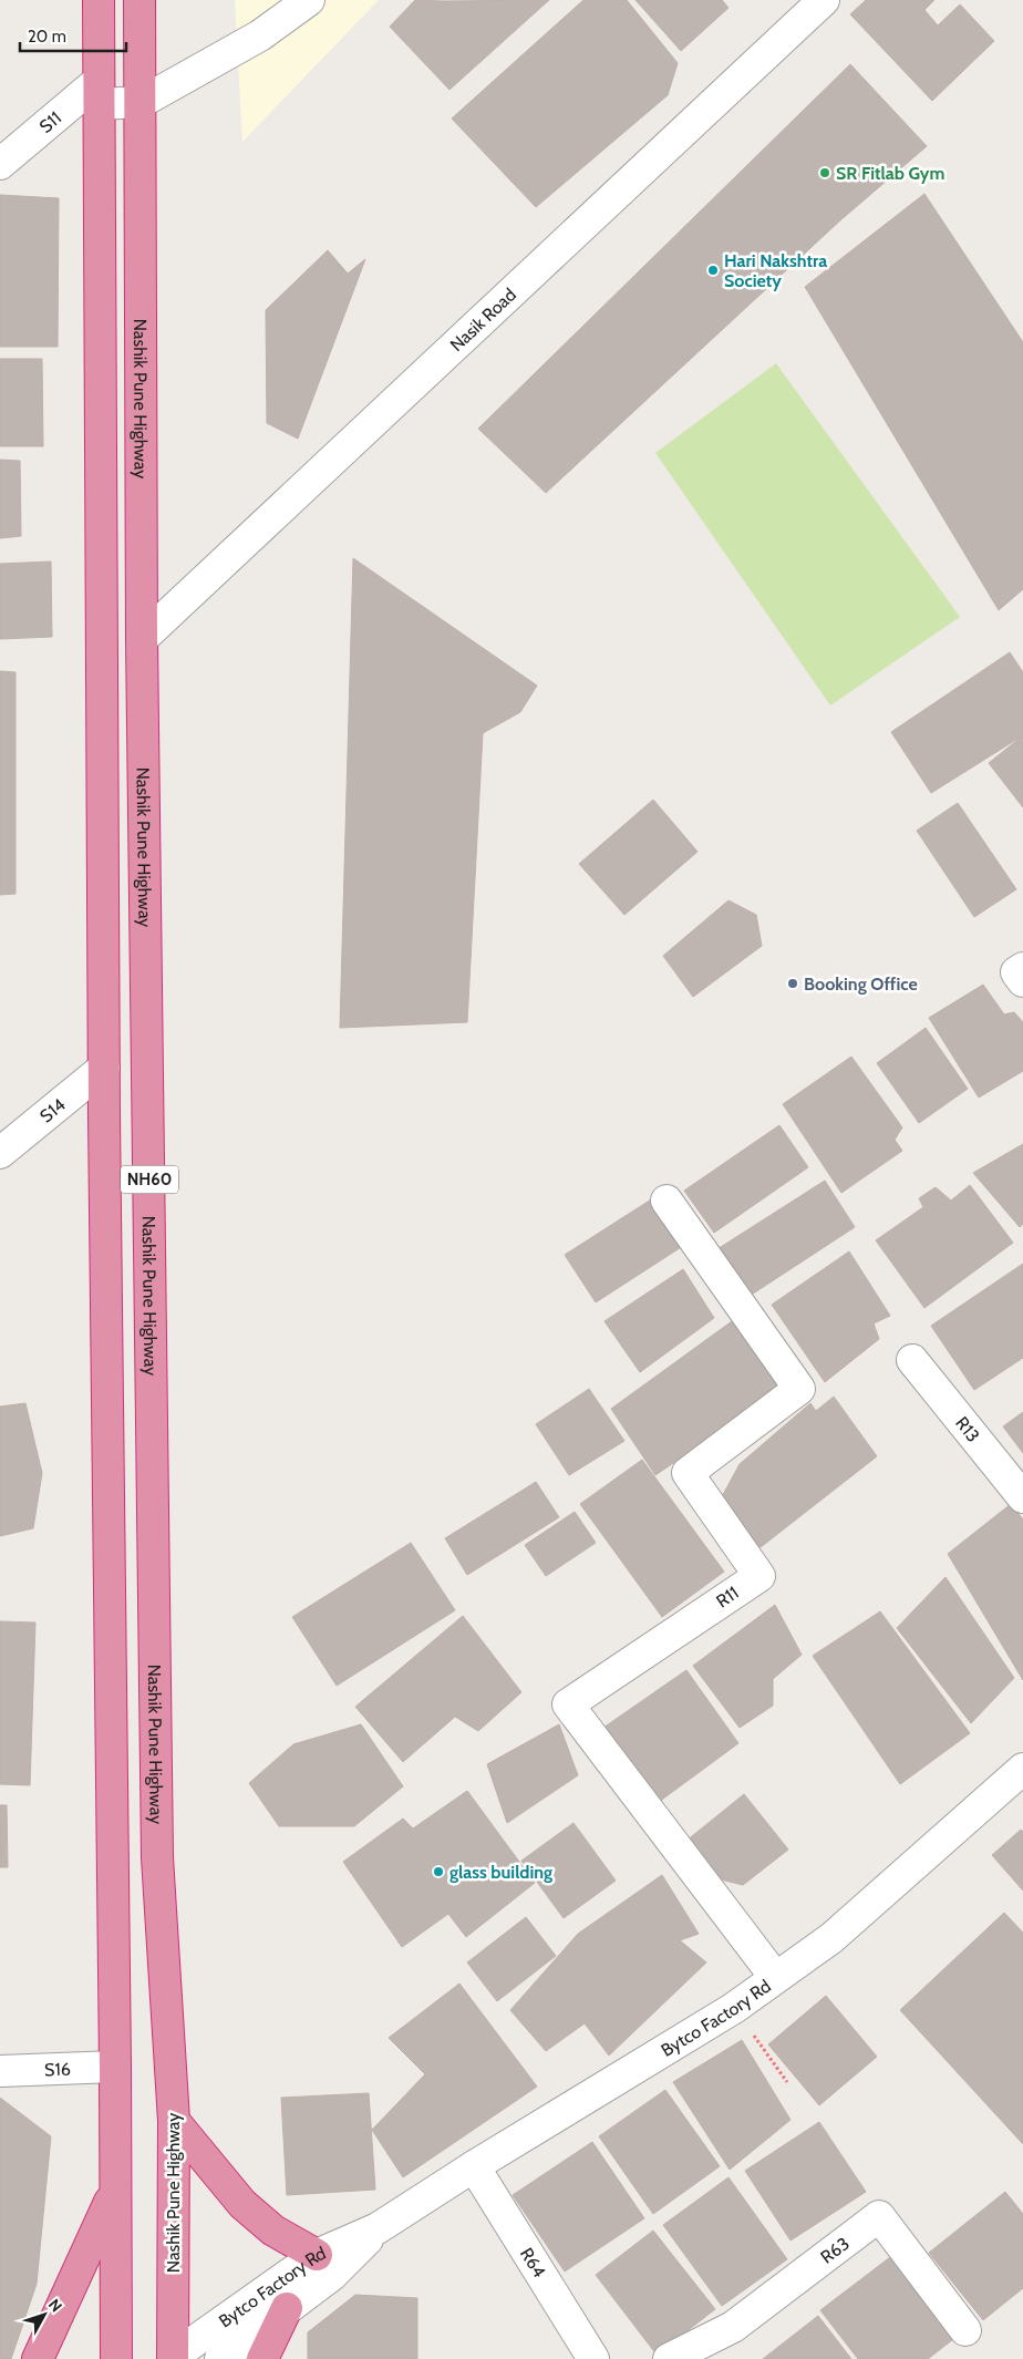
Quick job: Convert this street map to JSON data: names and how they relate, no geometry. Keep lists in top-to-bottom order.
{
  "streets": {
    "highway": ["Nashik Pune Highway", "NH60"],
    "street": [
      "S11",
      "Nasik Road",
      "S14",
      "R13",
      "R11",
      "Bytco Factory Rd",
      "S16",
      "R63",
      "R64"
    ]
  },
  "crossings": [
    ["S11", "NH60"],
    ["Nasik Road", "Nashik Pune Highway"],
    ["Nashik Pune Highway", "Bytco Factory Rd"],
    ["S14", "NH60"],
    ["NH60", "S16"],
    ["R11", "Bytco Factory Rd"],
    ["Bytco Factory Rd", "R64"]
  ],
  "places": [
    "SR Fitlab Gym",
    "Hari Nakshtra Society",
    "Booking Office",
    "glass building"
  ],
  "scale_bar": "20 m",
  "north": "top right"
}
